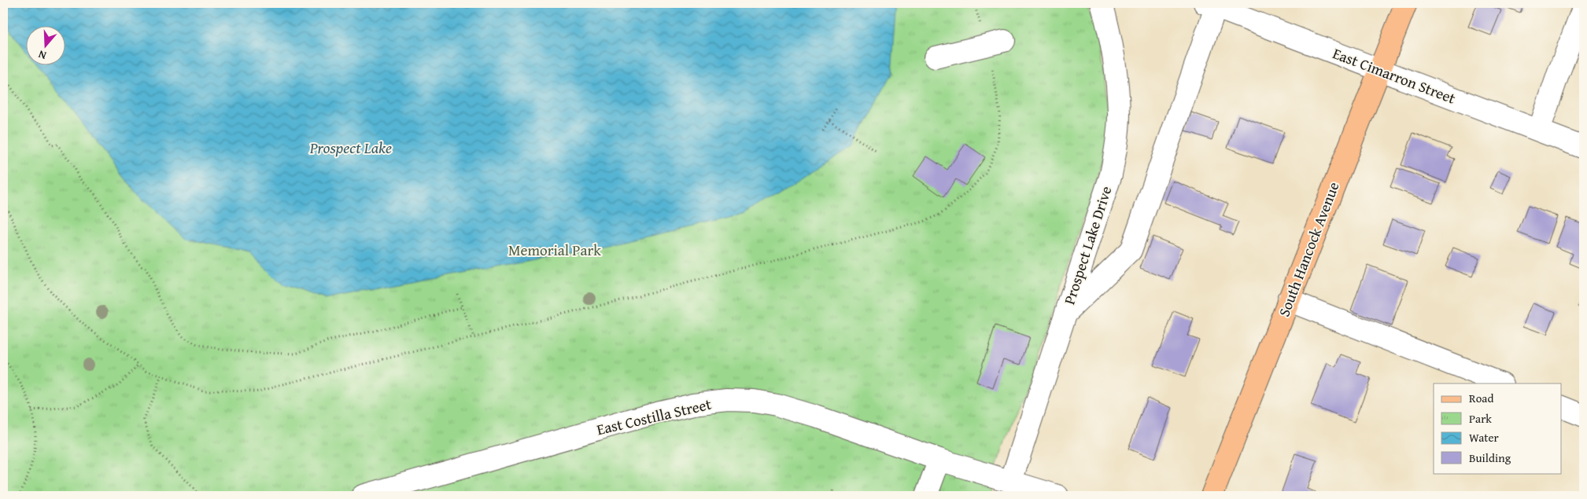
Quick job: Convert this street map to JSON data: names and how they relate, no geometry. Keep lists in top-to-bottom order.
{
  "streets": {
    "main road": ["South Hancock Avenue"],
    "street": ["East Cimarron Street", "Prospect Lake Drive", "East Costilla Street"]
  },
  "crossings": [
    ["East Cimarron Street", "South Hancock Avenue"],
    ["Prospect Lake Drive", "East Costilla Street"]
  ],
  "water": ["Prospect Lake"],
  "parks": ["Memorial Park"],
  "legend": [
    "Road",
    "Park",
    "Water",
    "Building"
  ],
  "north": "bottom"
}
